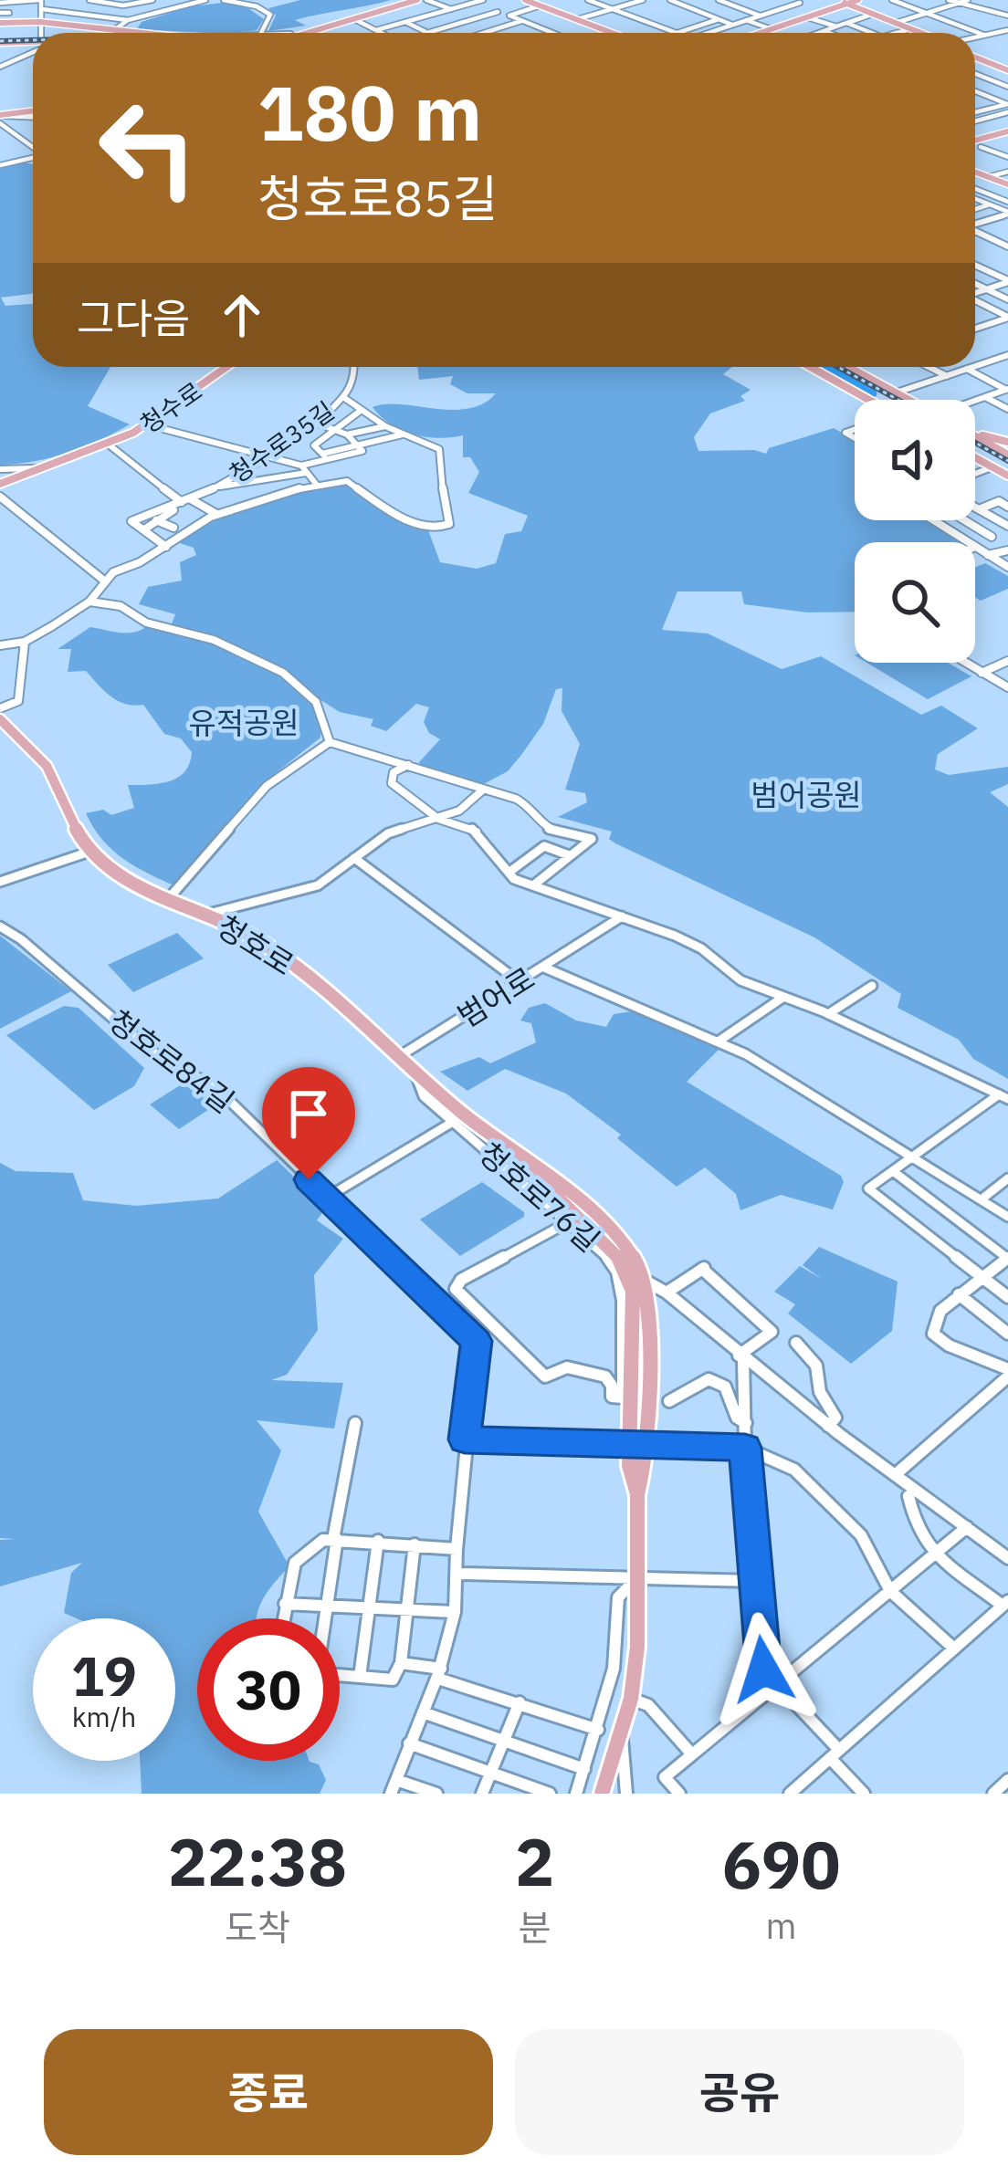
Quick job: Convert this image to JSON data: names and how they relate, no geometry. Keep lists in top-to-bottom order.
{
  "streets": {
    "main road": ["청수로", "청호로"],
    "street": [
      "청수로35길",
      "범어로",
      "청호로84길",
      "청호로76길"
    ]
  },
  "crossings": [
    ["청호로", "범어로"],
    ["청호로", "청호로76길"]
  ],
  "parks": ["유적공원", "범어공원"],
  "page": {
    "turn": ["180 m", "청호로85길"],
    "then": "그다음",
    "speed": "19 km/h",
    "limit": "30",
    "eta": [
      "22:38",
      "도착",
      "2",
      "분",
      "690",
      "m"
    ],
    "buttons": ["종료", "공유"]
  }
}
